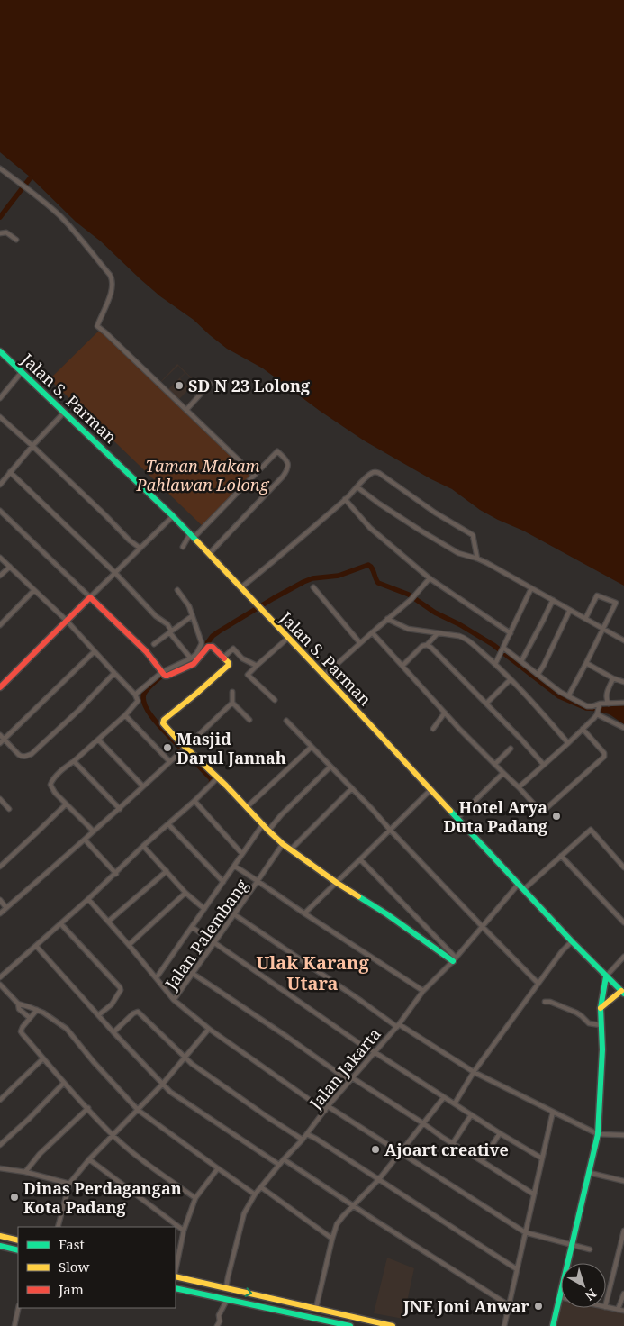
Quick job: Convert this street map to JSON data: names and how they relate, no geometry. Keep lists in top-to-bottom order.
{
  "streets": {
    "main road": ["Jalan S. Parman"],
    "street": ["Jalan Palembang", "Jalan Jakarta"]
  },
  "crossings": [
    ["Jalan S. Parman", "Jalan Jakarta"],
    ["Jalan Palembang", "Jalan Jakarta"]
  ],
  "districts": ["Ulak Karang Utara"],
  "parks": ["Taman Makam Pahlawan Lolong"],
  "places": [
    "SD N 23 Lolong",
    "Masjid Darul Jannah",
    "Hotel Arya Duta Padang",
    "Ajoart creative",
    "Dinas Perdagangan Kota Padang",
    "JNE Joni Anwar"
  ],
  "legend": ["Fast", "Slow", "Jam"],
  "north": "bottom right"
}
